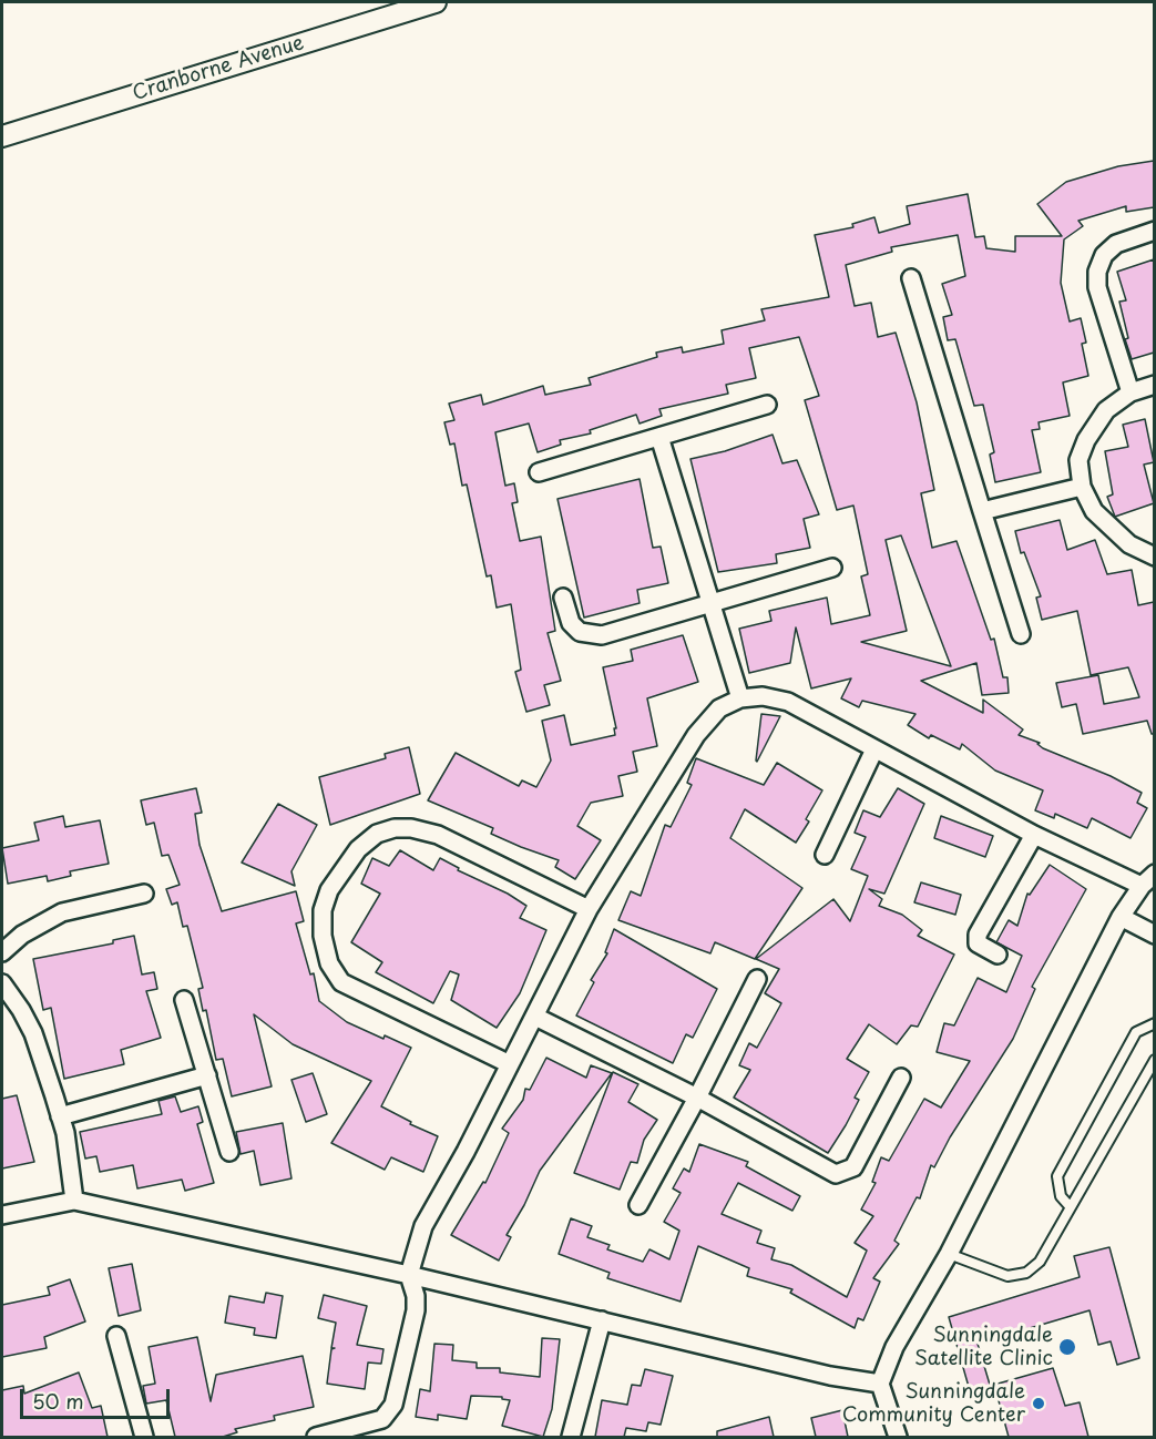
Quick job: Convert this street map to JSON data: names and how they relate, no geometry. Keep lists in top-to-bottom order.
{
  "streets": {
    "street": ["Cranborne Avenue"]
  },
  "places": ["Sunningdale Satellite Clinic", "Sunningdale Community Center"],
  "scale_bar": "50 m"
}
